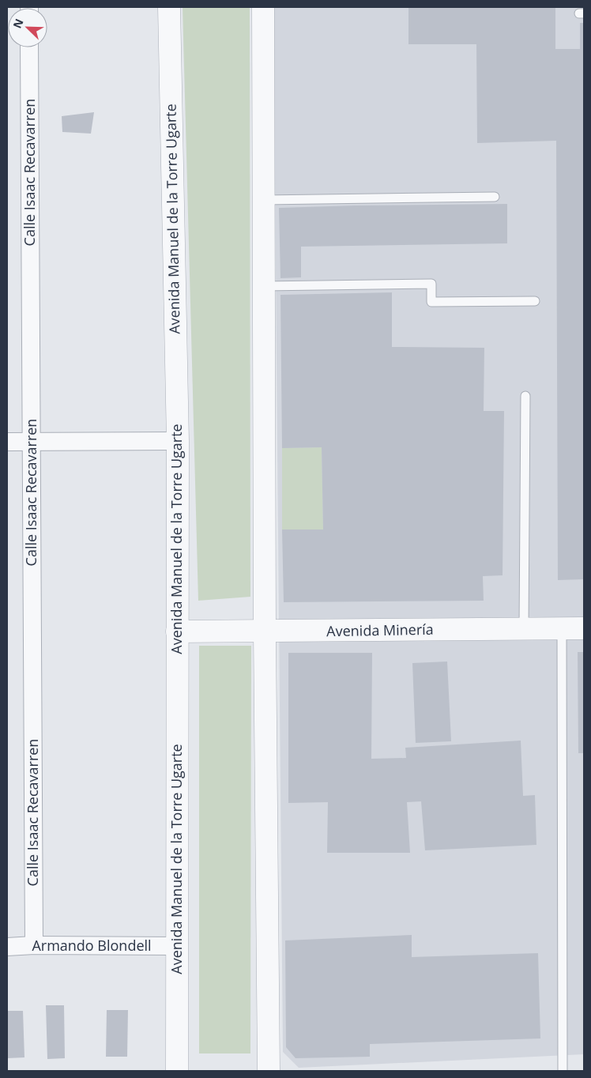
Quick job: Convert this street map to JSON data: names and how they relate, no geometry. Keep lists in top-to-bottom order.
{
  "streets": {
    "street": [
      "Calle Isaac Recavarren",
      "Avenida Manuel de la Torre Ugarte",
      "Avenida Minería",
      "Armando Blondell"
    ]
  },
  "crossings": [
    ["Calle Isaac Recavarren", "Armando Blondell"],
    ["Avenida Manuel de la Torre Ugarte", "Avenida Minería"],
    ["Avenida Manuel de la Torre Ugarte", "Armando Blondell"]
  ],
  "north": "top left"
}
